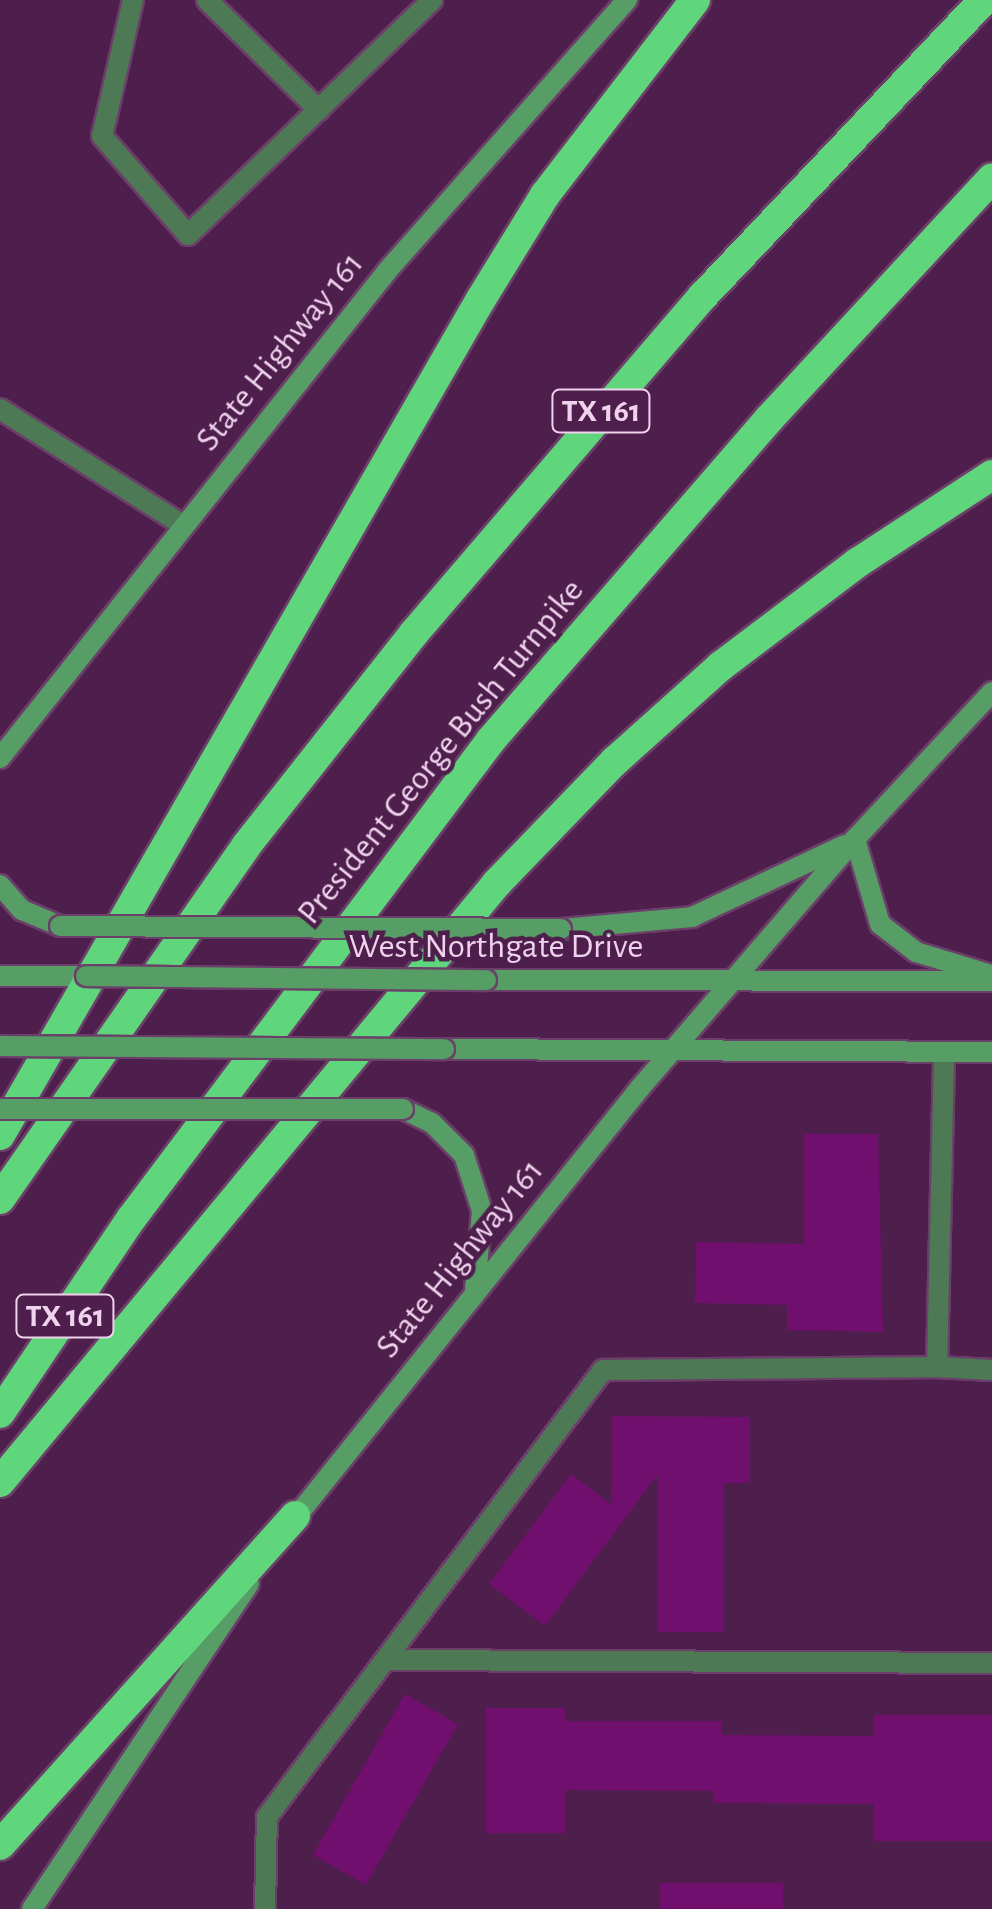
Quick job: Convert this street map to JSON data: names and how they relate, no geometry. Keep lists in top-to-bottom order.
{
  "streets": {
    "highway": ["TX 161", "President George Bush Turnpike"],
    "main road": ["State Highway 161", "West Northgate Drive"]
  },
  "crossings": [
    ["State Highway 161", "West Northgate Drive"]
  ]
}
